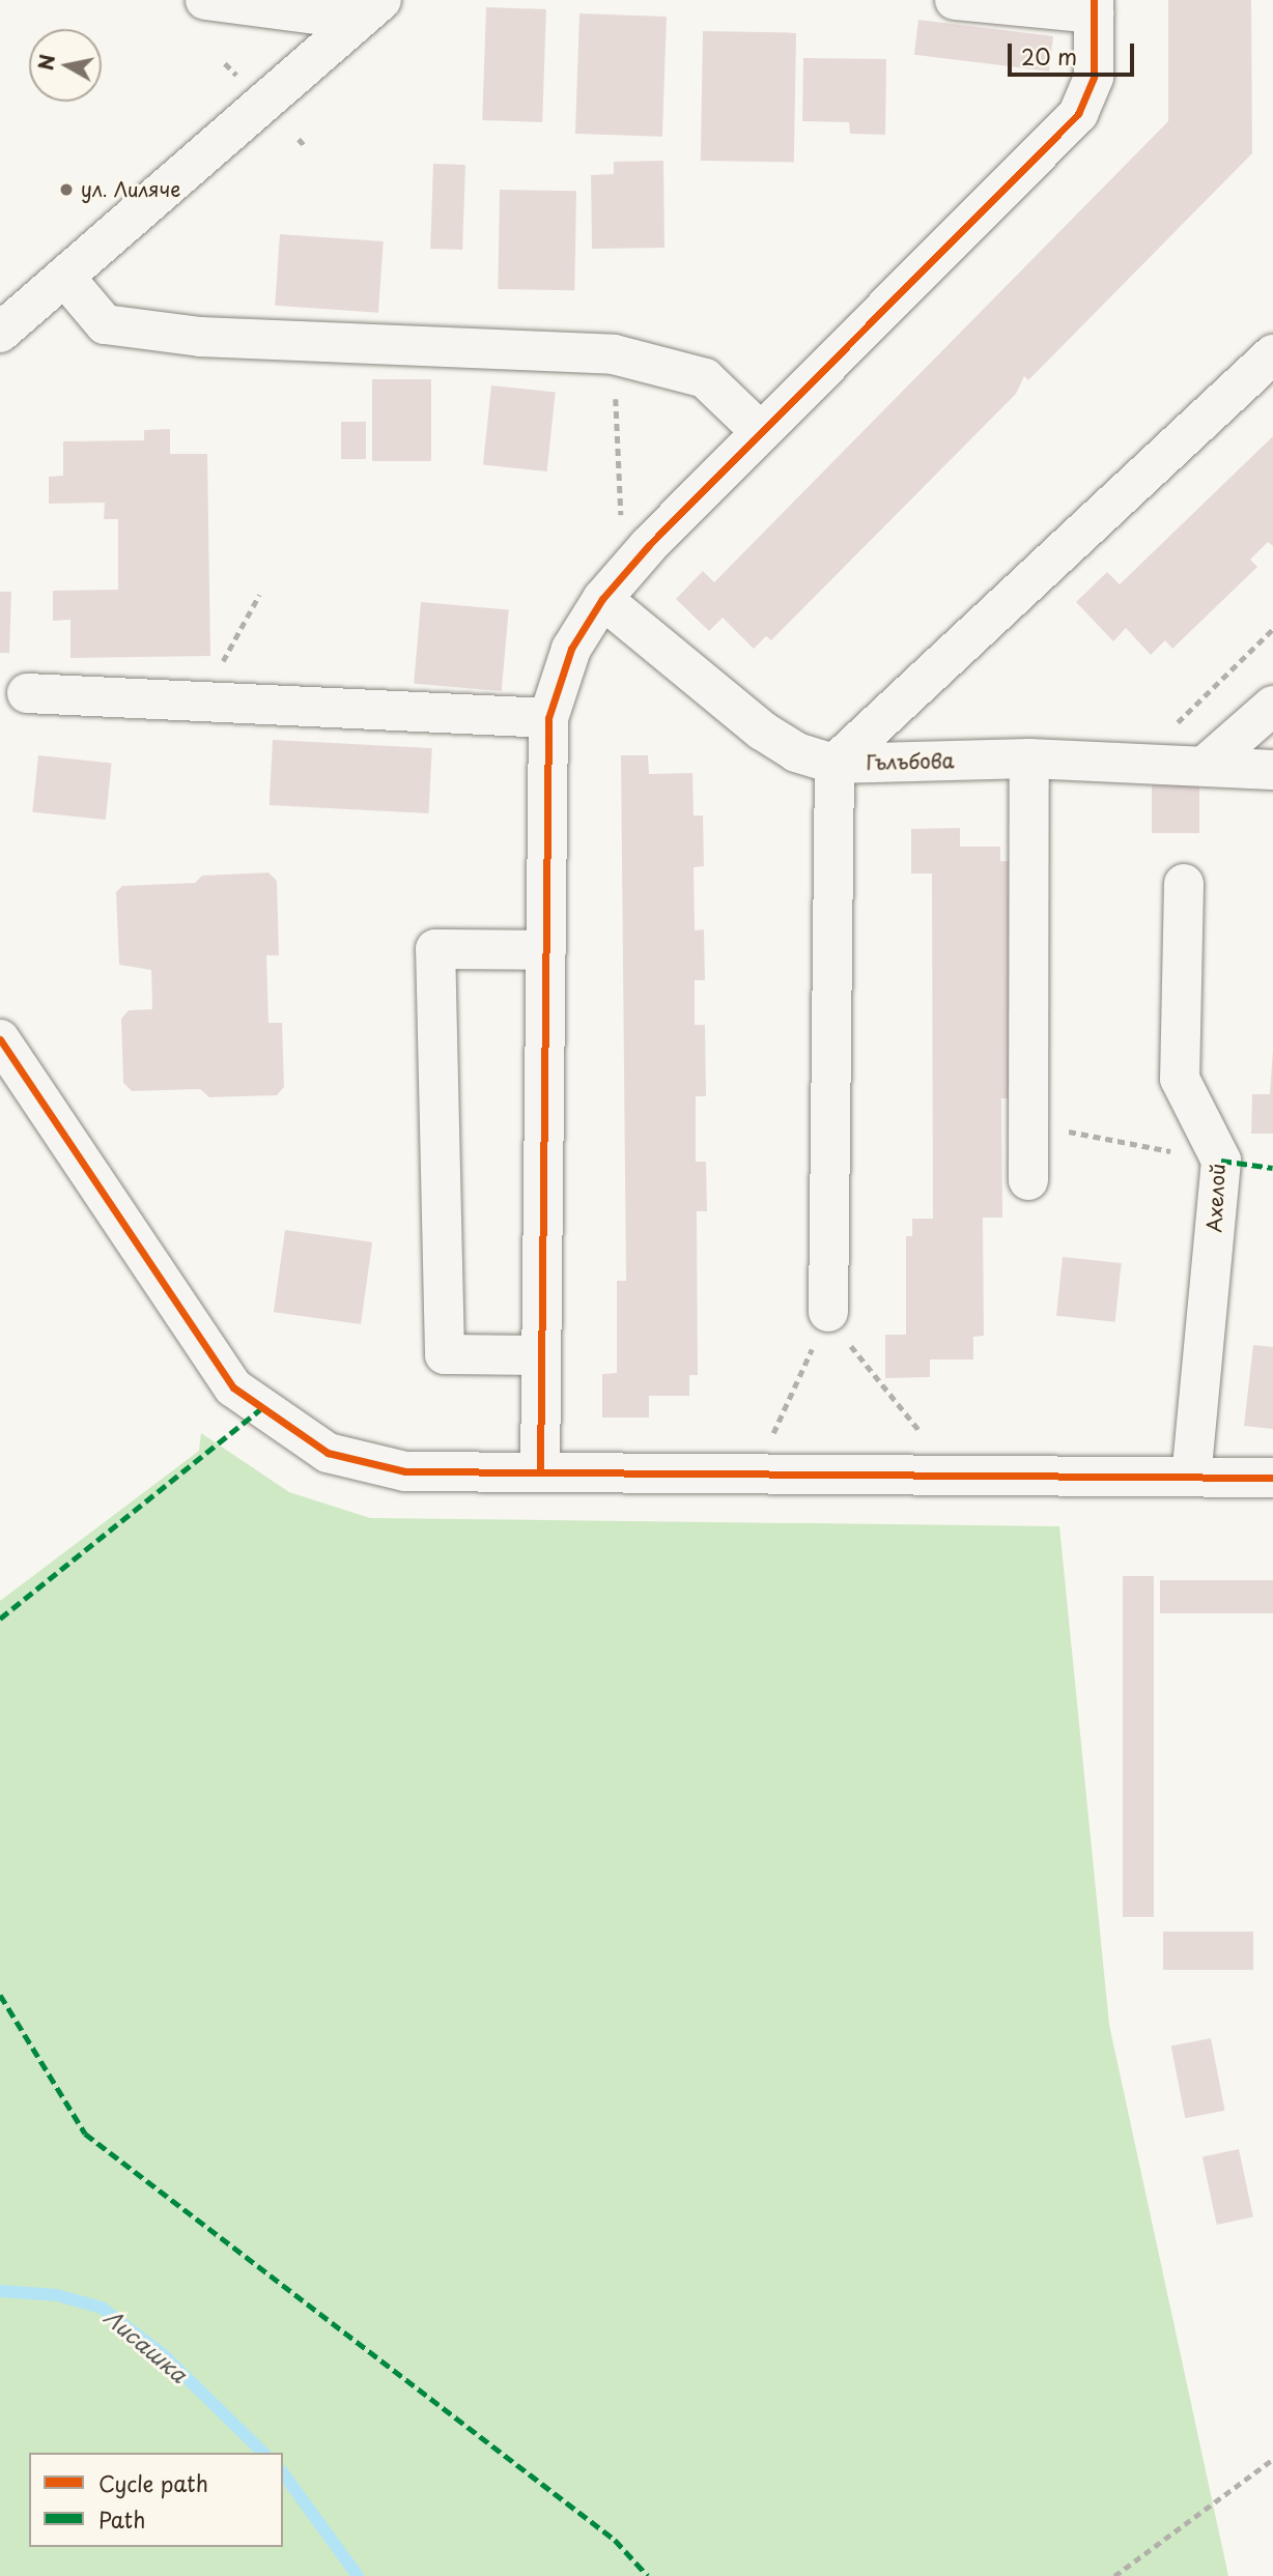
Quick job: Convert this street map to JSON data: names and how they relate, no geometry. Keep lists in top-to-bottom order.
{
  "streets": {
    "street": ["Гълъбова", "Ахелой"]
  },
  "water": ["Лисашка"],
  "places": ["ул. Лиляче"],
  "legend": ["Cycle path", "Path"],
  "scale_bar": "20 m",
  "north": "left"
}
